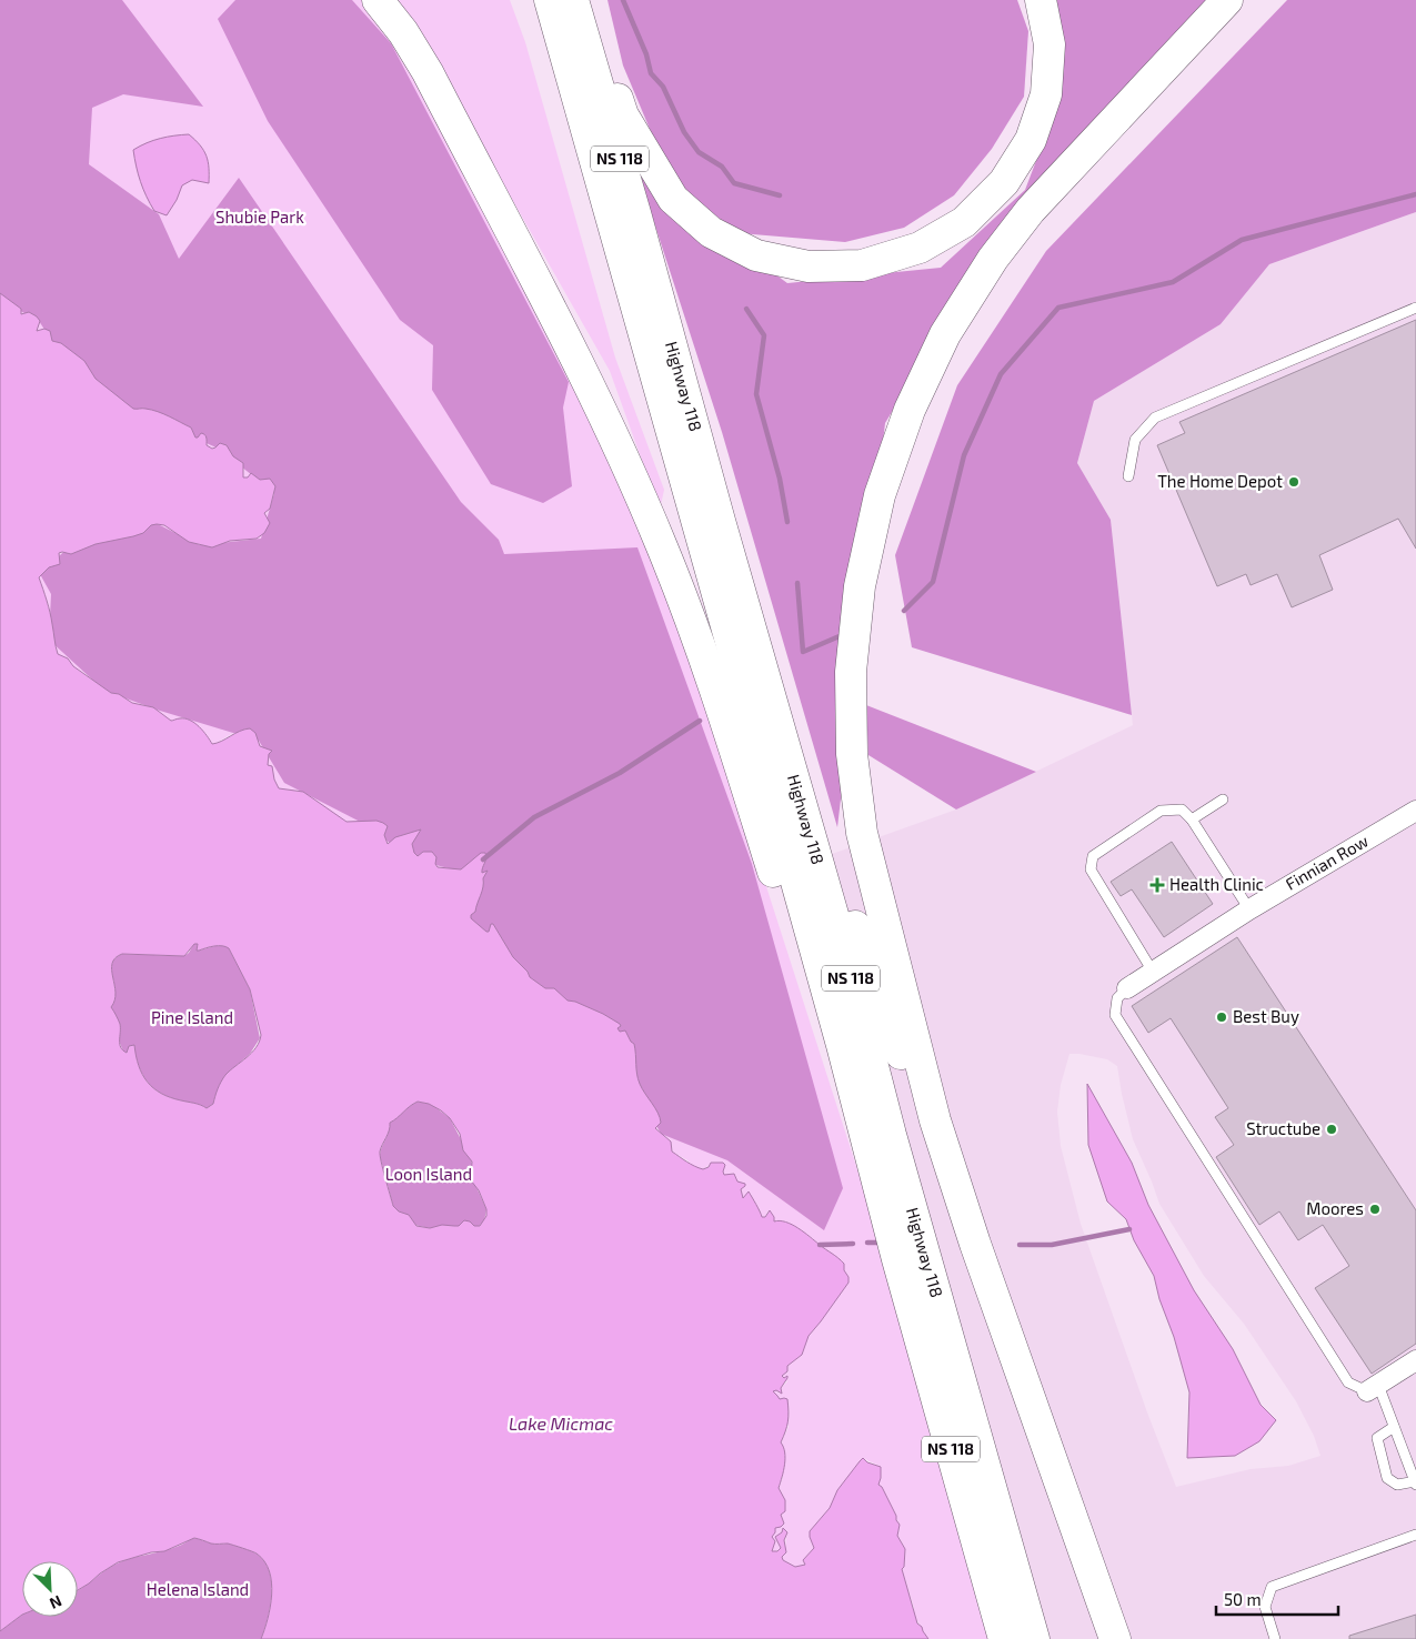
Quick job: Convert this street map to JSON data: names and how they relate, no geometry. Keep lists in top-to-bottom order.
{
  "streets": {
    "highway": ["NS 118", "Highway 118"],
    "street": ["Finnian Row"]
  },
  "water": ["Lake Micmac"],
  "parks": [
    "Shubie Park",
    "Pine Island",
    "Loon Island",
    "Helena Island"
  ],
  "places": {
    "other": [
      "The Home Depot",
      "Best Buy",
      "Structube",
      "Moores"
    ],
    "health": ["Health Clinic"]
  },
  "scale_bar": "50 m",
  "north": "bottom right"
}
